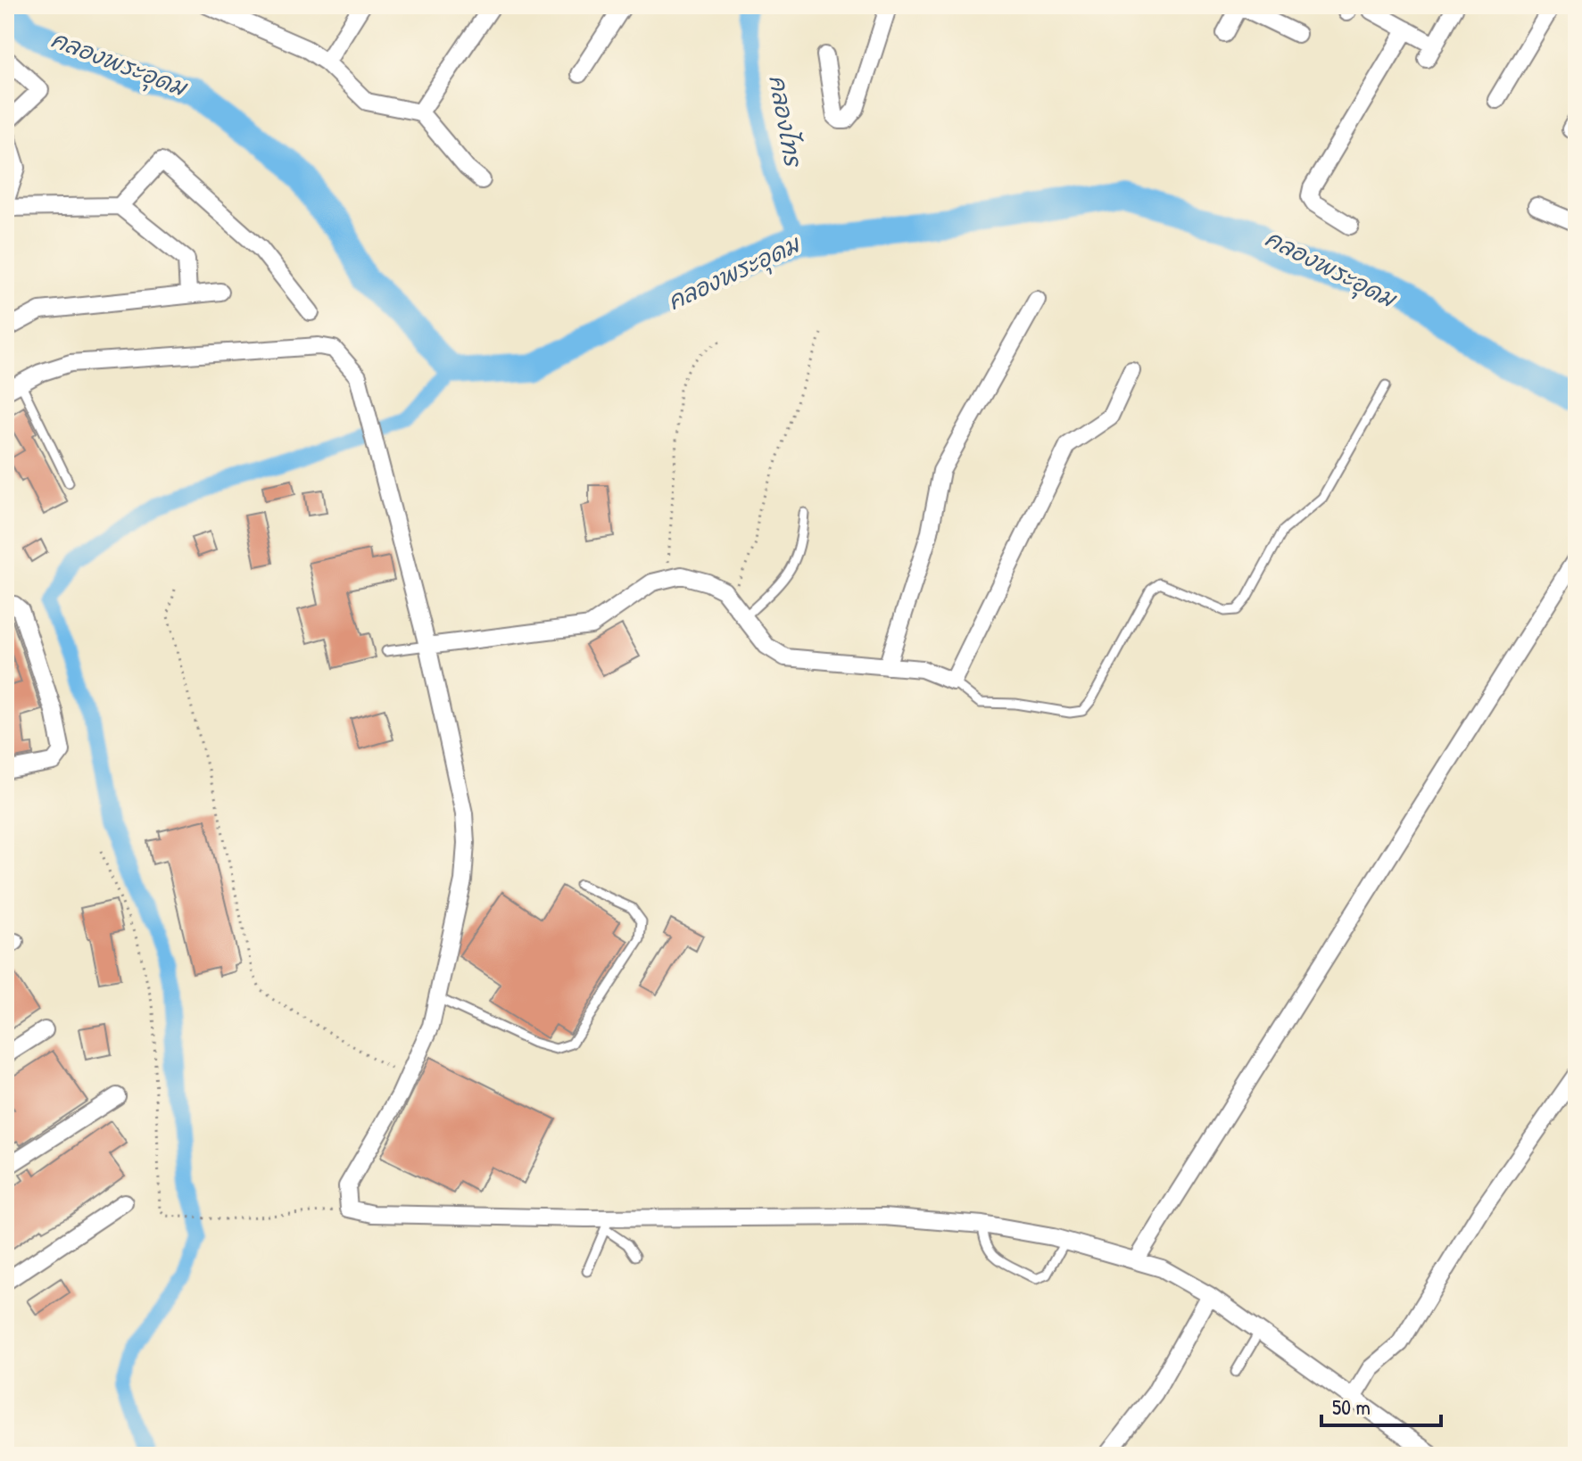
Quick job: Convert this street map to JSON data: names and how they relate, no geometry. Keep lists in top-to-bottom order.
{
  "water": ["คลองพระอุดม", "คลองไทร"],
  "scale_bar": "50 m"
}
